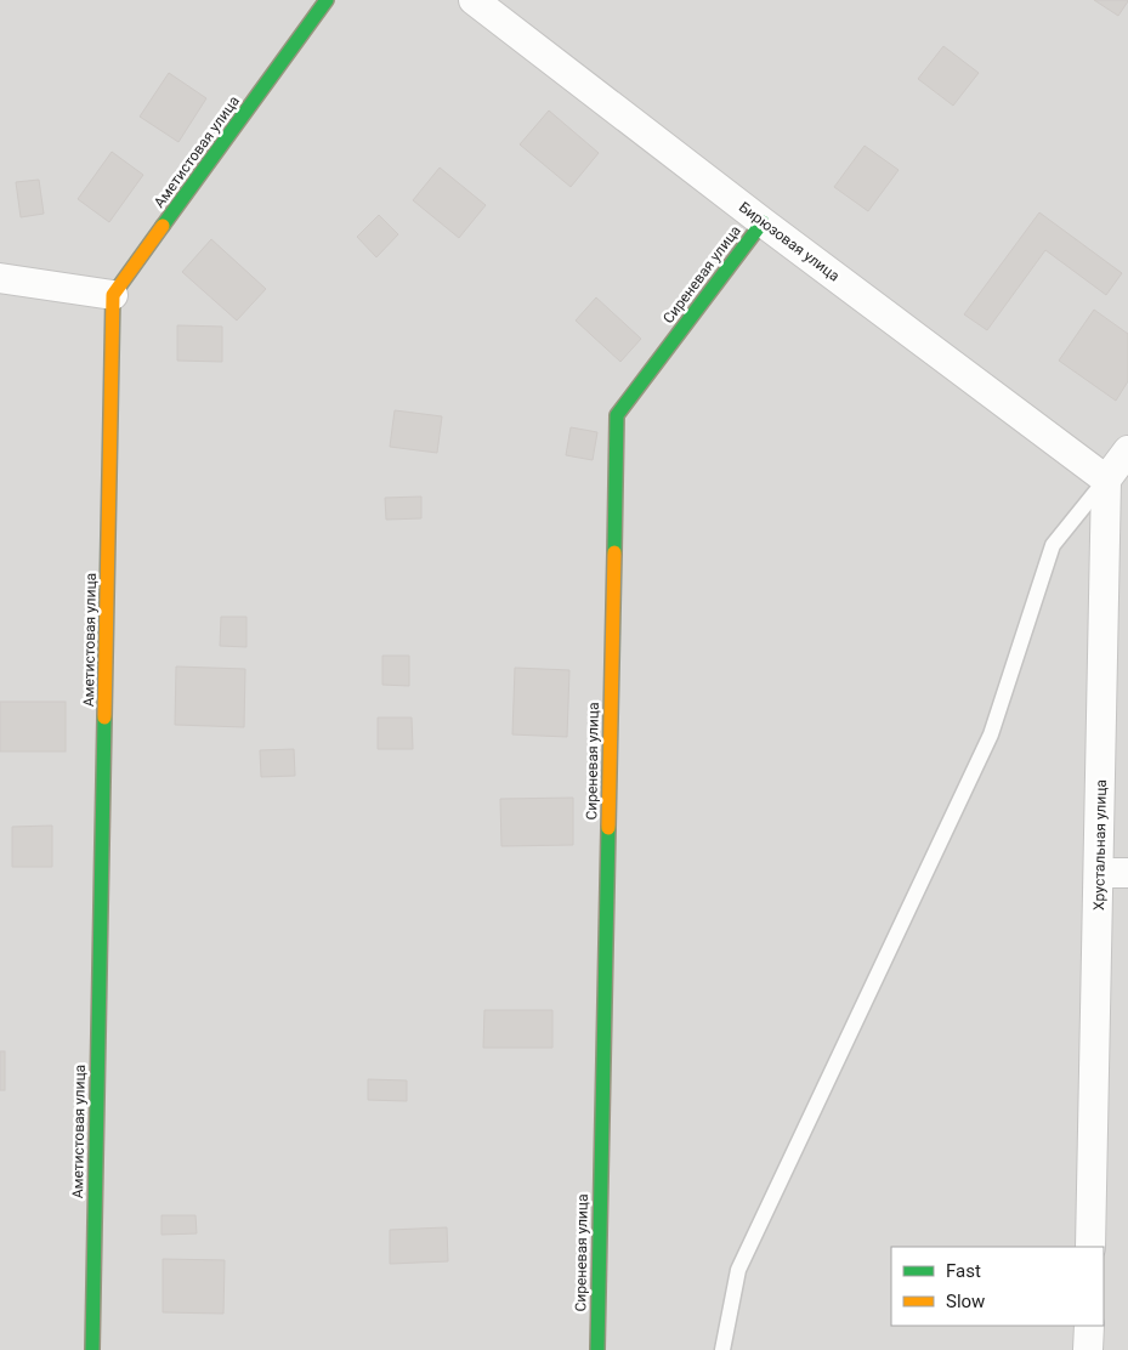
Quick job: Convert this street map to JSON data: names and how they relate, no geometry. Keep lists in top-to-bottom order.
{
  "streets": {
    "street": [
      "Аметистовая улица",
      "Бирюзовая улица",
      "Сиреневая улица",
      "Хрустальная улица"
    ]
  },
  "crossings": [
    ["Бирюзовая улица", "Сиреневая улица"],
    ["Бирюзовая улица", "Хрустальная улица"]
  ],
  "legend": ["Fast", "Slow"]
}
